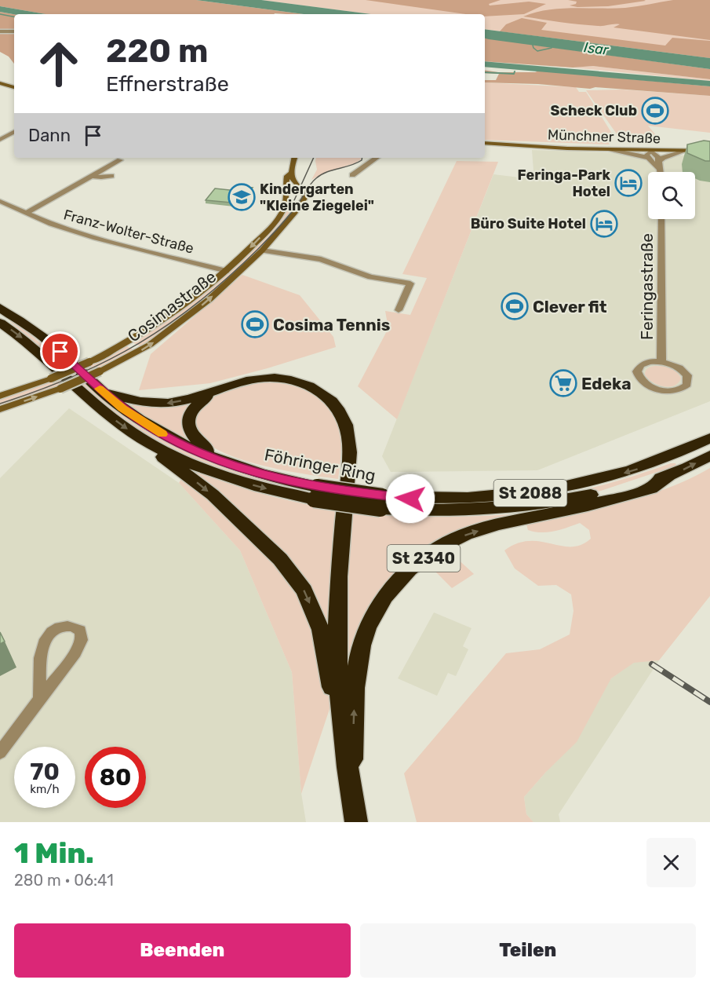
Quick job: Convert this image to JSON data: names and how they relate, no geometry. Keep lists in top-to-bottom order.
{
  "streets": {
    "highway": ["Föhringer Ring", "St 2088", "St 2340"],
    "main road": ["Münchner Straße", "Cosimastraße"],
    "street": ["Franz-Wolter-Straße", "Feringastraße"]
  },
  "crossings": [
    ["Franz-Wolter-Straße", "Cosimastraße"],
    ["Föhringer Ring", "St 2088"],
    ["Föhringer Ring", "St 2340"],
    ["St 2088", "St 2340"]
  ],
  "water": ["Isar"],
  "places": {
    "sports": ["Scheck Club", "Clever fit", "Cosima Tennis"],
    "hotel": ["Feringa-Park Hotel", "Büro Suite Hotel"],
    "school or university": ["Kindergarten \"Kleine Ziegelei\""],
    "supermarket": ["Edeka"]
  },
  "page": {
    "turn": ["220 m", "Effnerstraße"],
    "then": "Dann",
    "speed": "70 km/h",
    "limit": "80",
    "heading": ["1 Min.", "280 m · 06:41"],
    "buttons": ["Beenden", "Teilen"]
  }
}
